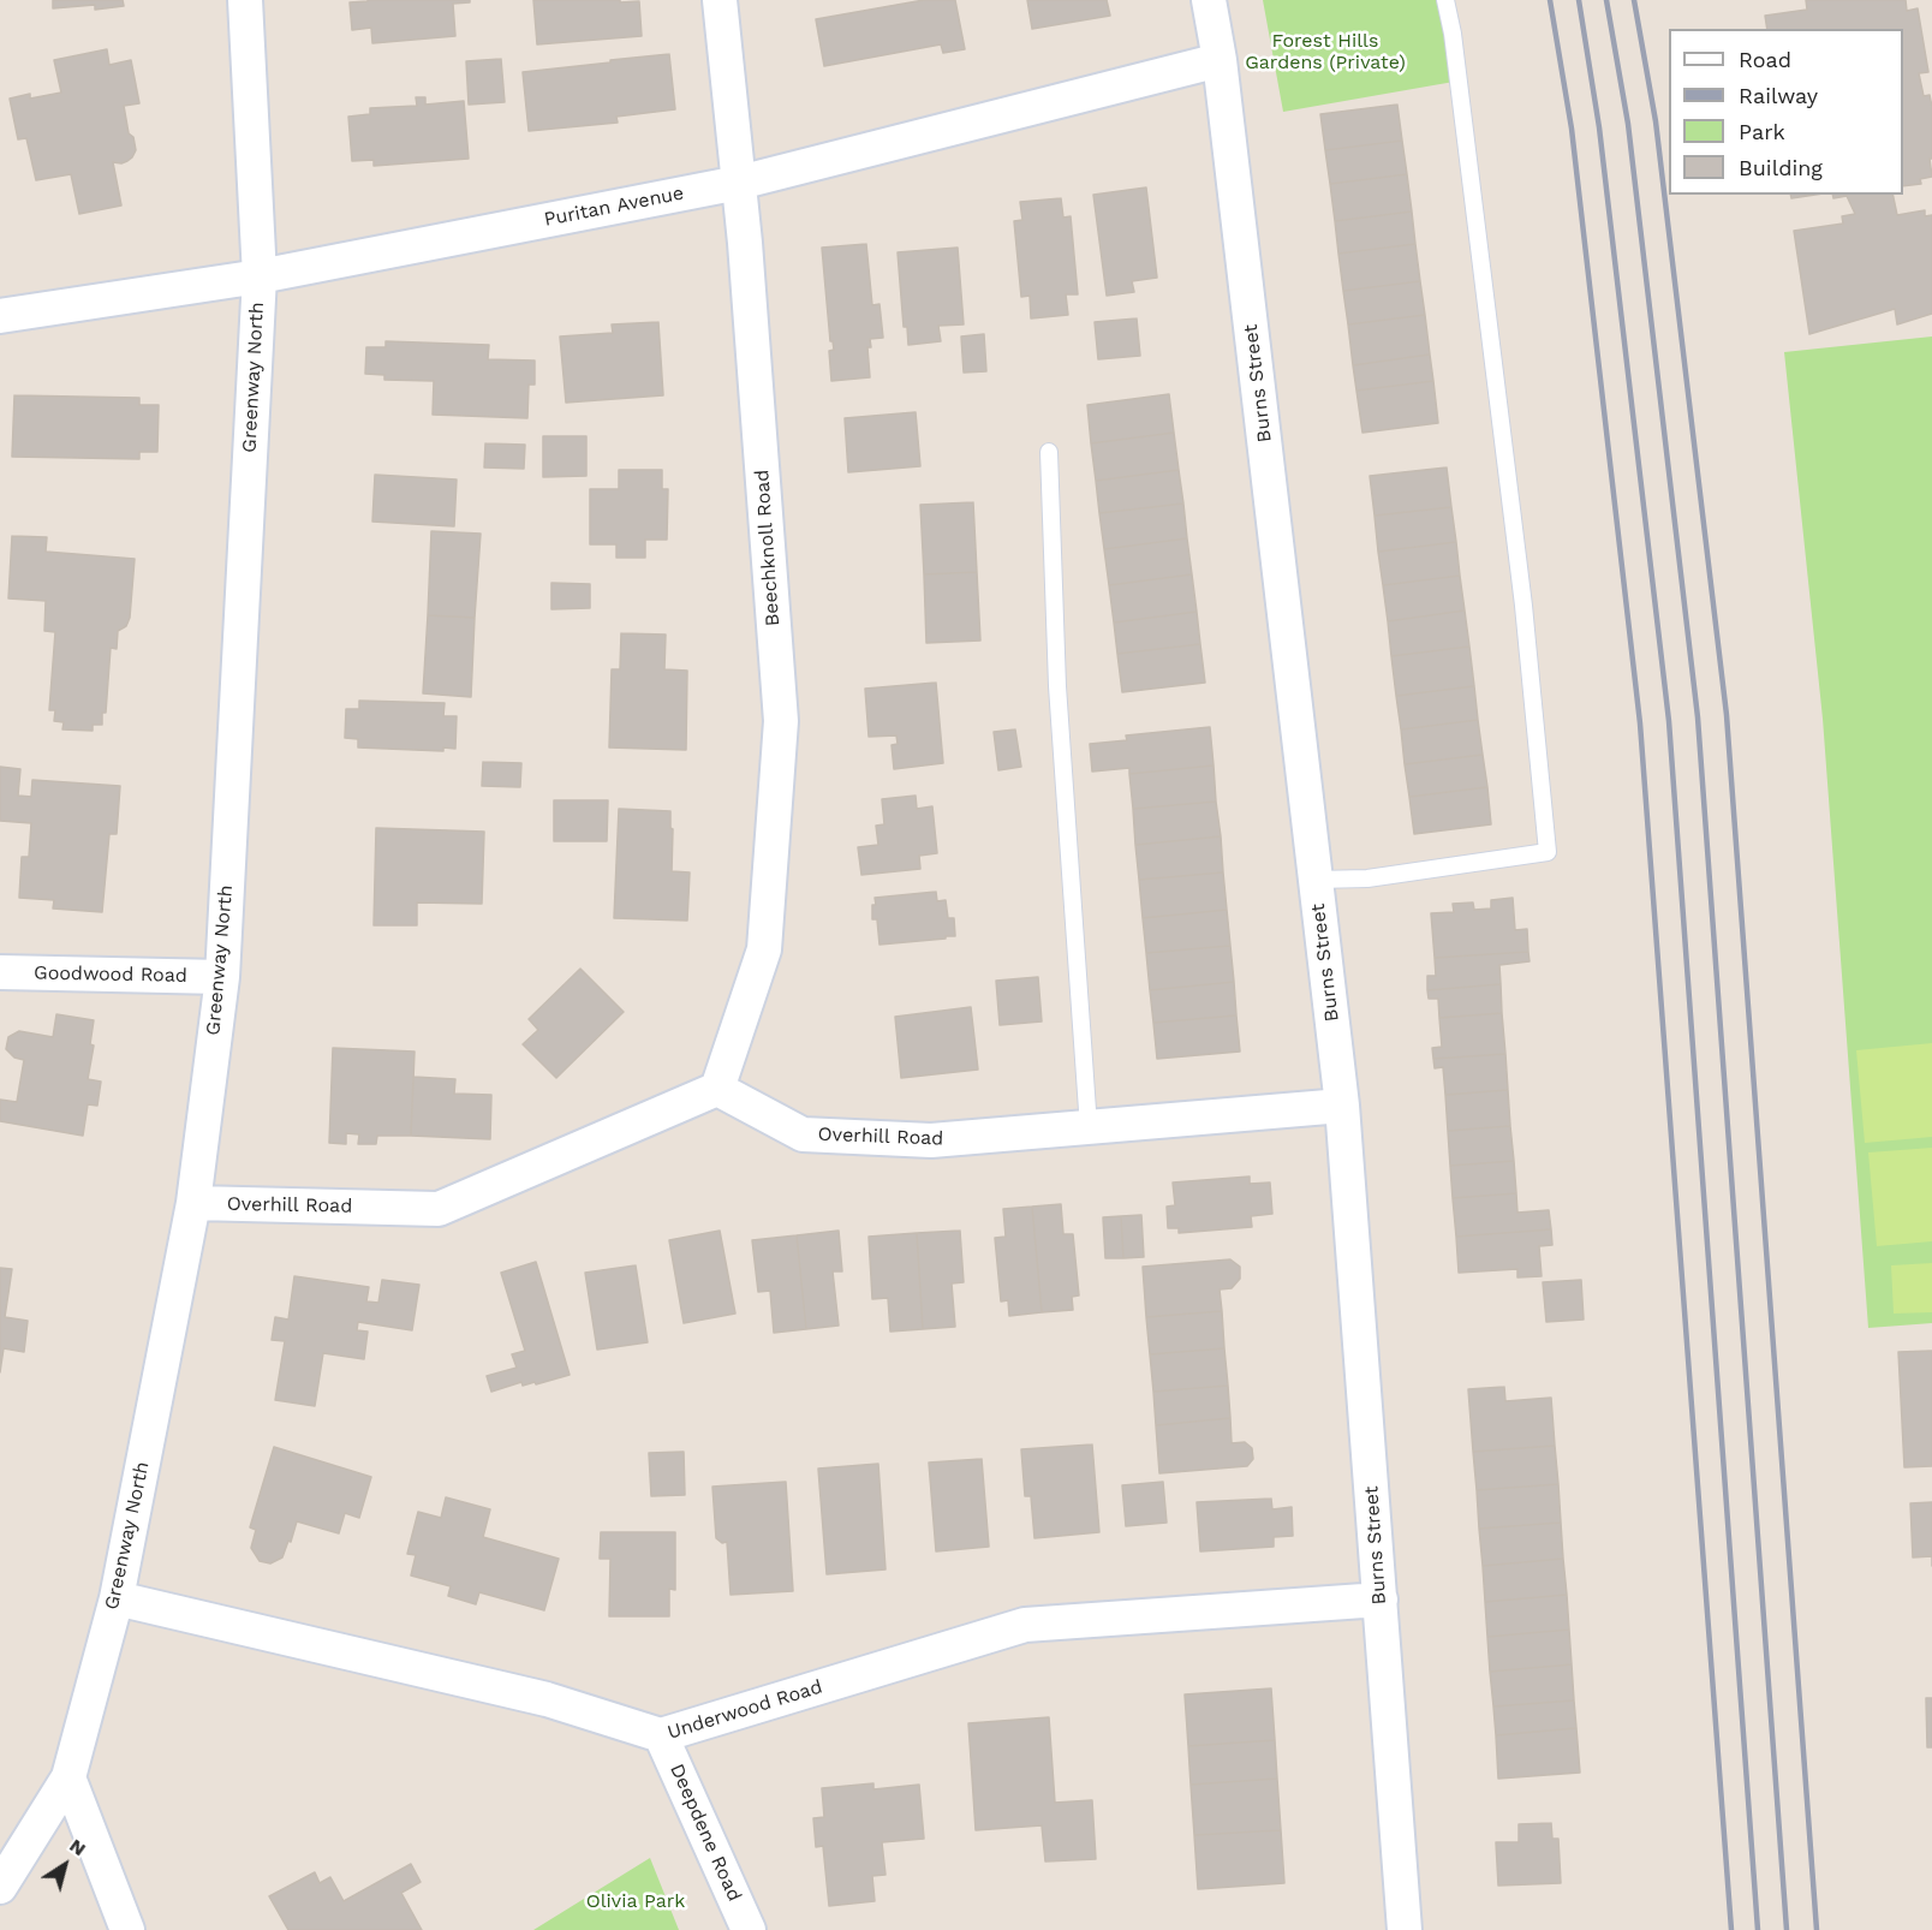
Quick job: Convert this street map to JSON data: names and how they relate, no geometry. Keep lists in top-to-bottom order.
{
  "streets": {
    "street": [
      "Puritan Avenue",
      "Greenway North",
      "Burns Street",
      "Beechknoll Road",
      "Goodwood Road",
      "Overhill Road",
      "Underwood Road",
      "Deepdene Road"
    ]
  },
  "crossings": [
    ["Puritan Avenue", "Greenway North"],
    ["Puritan Avenue", "Burns Street"],
    ["Puritan Avenue", "Beechknoll Road"],
    ["Greenway North", "Goodwood Road"],
    ["Greenway North", "Overhill Road"],
    ["Greenway North", "Underwood Road"],
    ["Burns Street", "Overhill Road"],
    ["Burns Street", "Underwood Road"],
    ["Beechknoll Road", "Overhill Road"],
    ["Underwood Road", "Deepdene Road"]
  ],
  "parks": ["Forest Hills Gardens (Private)", "Olivia Park"],
  "legend": [
    "Road",
    "Railway",
    "Park",
    "Building"
  ],
  "north": "top right"
}
